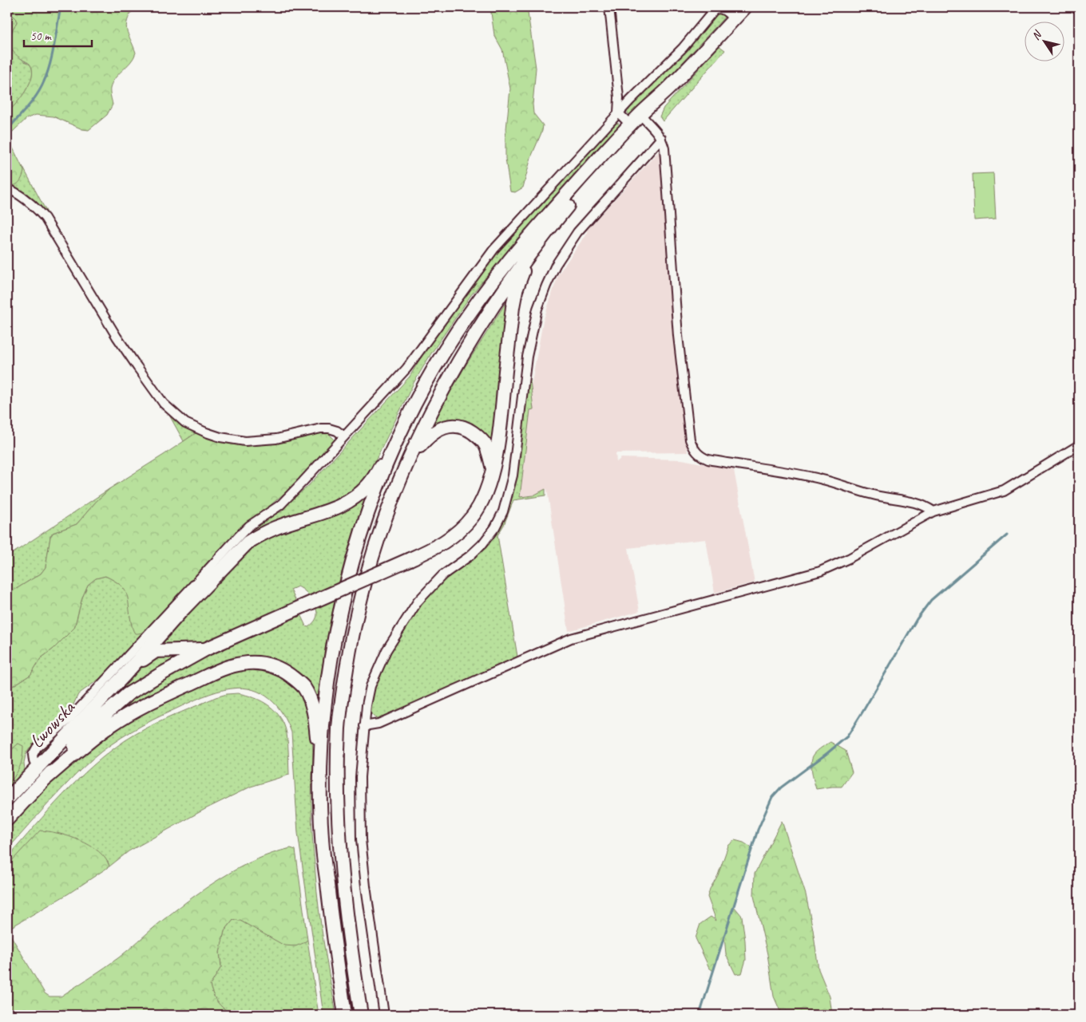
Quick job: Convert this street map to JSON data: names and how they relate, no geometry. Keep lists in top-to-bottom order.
{
  "streets": {
    "main road": ["Lwowska"]
  },
  "scale_bar": "50 m",
  "north": "top left"
}
